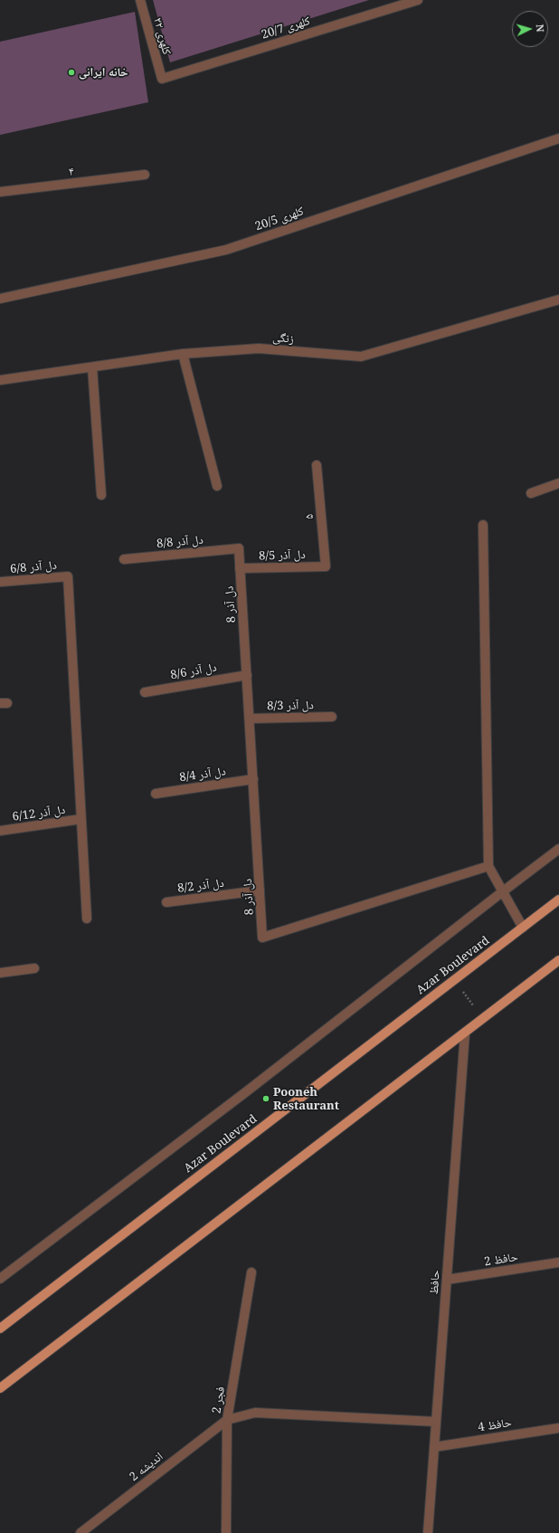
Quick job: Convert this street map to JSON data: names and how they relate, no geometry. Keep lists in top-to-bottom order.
{
  "streets": {
    "main road": ["Azar Boulevard"],
    "street": [
      "کلهری 20/7",
      "کلهری ۲۲",
      "۴",
      "کلهری 20/5",
      "زنگی",
      "۵",
      "دل آذر 8/8",
      "دل آذر 8/5",
      "دل آذر 6/8",
      "دل آذر 8",
      "دل آذر 8/6",
      "دل آذر 8/3",
      "دل آذر 8/4",
      "دل آذر 6/12",
      "دل آذر 8/2",
      "حافظ 2",
      "حافظ",
      "فجر 2",
      "حافظ 4",
      "اندیشه 2"
    ]
  },
  "crossings": [
    ["کلهری 20/7", "کلهری ۲۲"],
    ["۵", "دل آذر 8/5"],
    ["دل آذر 8/8", "دل آذر 8"],
    ["دل آذر 8/5", "دل آذر 8"],
    ["دل آذر 6/8", "دل آذر 6/12"],
    ["دل آذر 8", "دل آذر 8/6"],
    ["دل آذر 8", "دل آذر 8/3"],
    ["دل آذر 8", "دل آذر 8/4"],
    ["دل آذر 8", "دل آذر 8/2"],
    ["حافظ 2", "حافظ"],
    ["حافظ", "حافظ 4"],
    ["فجر 2", "اندیشه 2"]
  ],
  "places": ["خانه ایرانی", "Pooneh Restaurant"],
  "north": "right"
}
